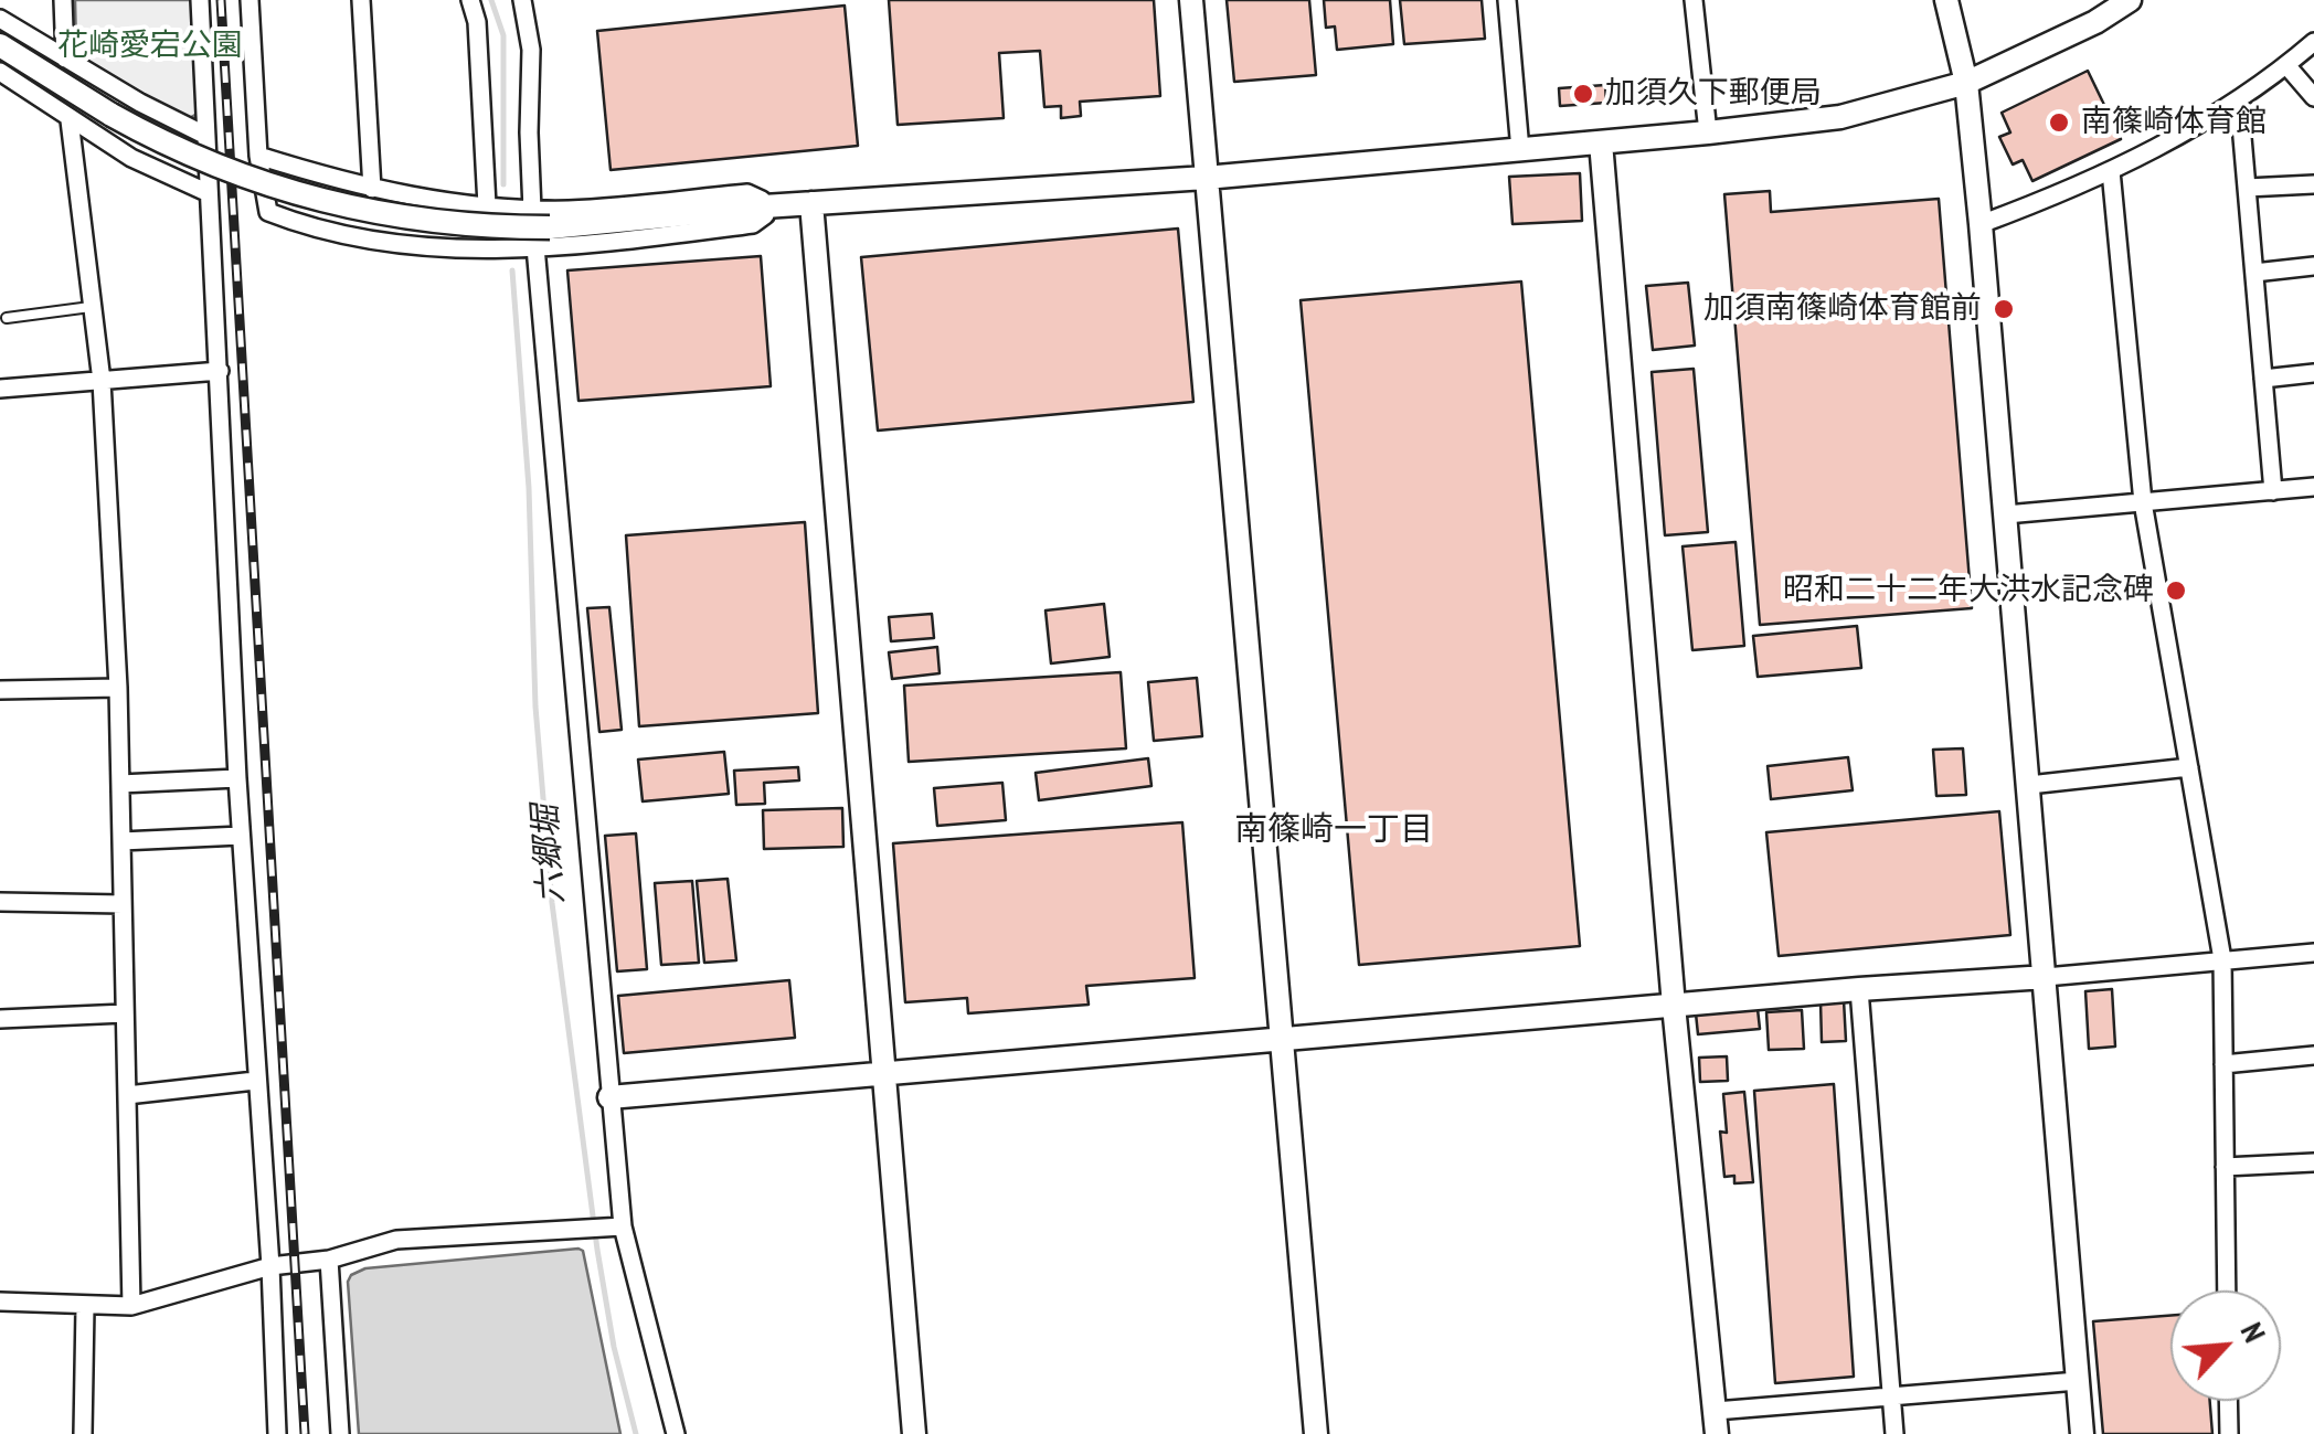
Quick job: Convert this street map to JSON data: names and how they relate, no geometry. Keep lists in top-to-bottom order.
{
  "districts": ["南篠崎一丁目"],
  "water": ["六郷堀"],
  "parks": ["花崎愛宕公園"],
  "places": [
    "加須久下郵便局",
    "南篠崎体育館",
    "加須南篠崎体育館前",
    "昭和二十二年大洪水記念碑"
  ],
  "north": "top right"
}
